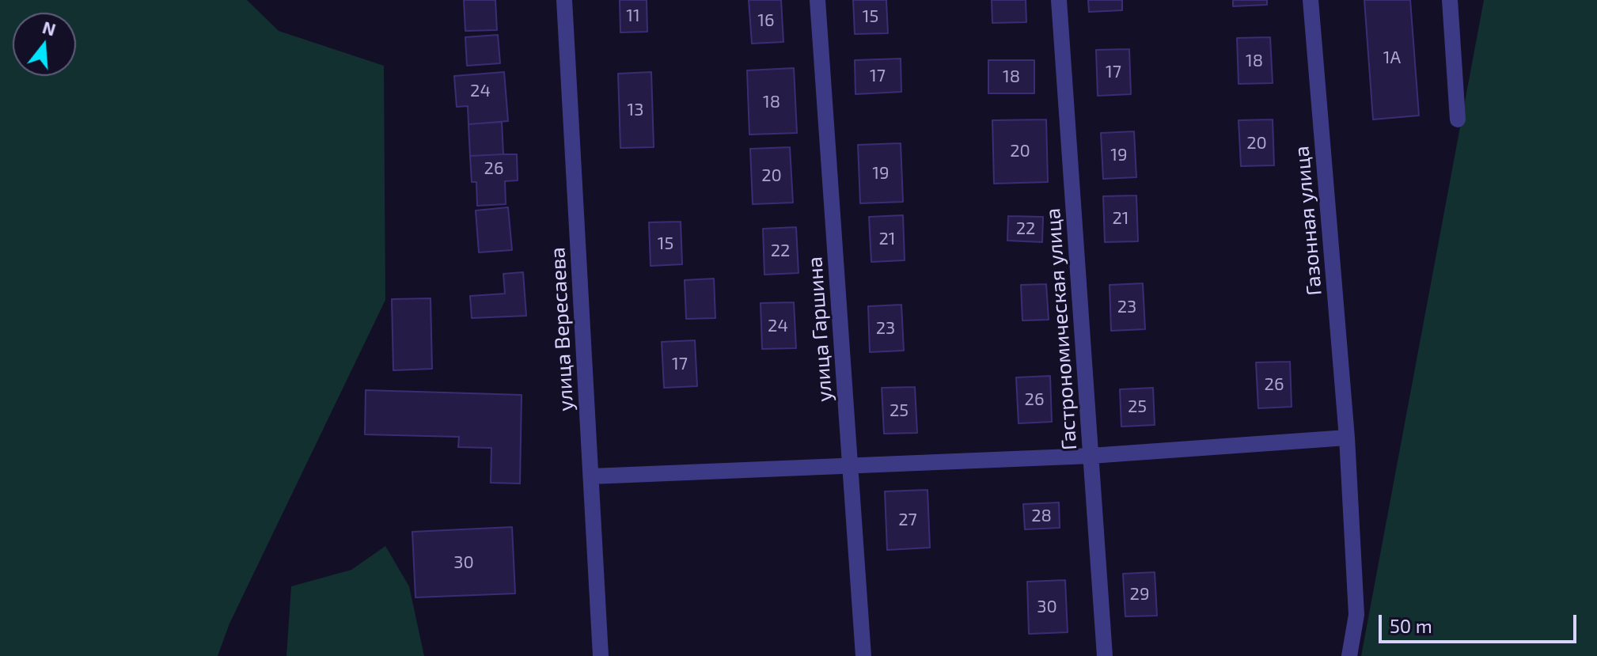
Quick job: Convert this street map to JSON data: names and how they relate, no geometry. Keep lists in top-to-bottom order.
{
  "streets": {
    "street": [
      "Газонная улица",
      "улица Вересаева",
      "улица Гаршина",
      "Гастрономическая улица"
    ]
  },
  "house_numbers": [
    "11",
    "15",
    "16",
    "1А",
    "18",
    "17",
    "17",
    "18",
    "24",
    "18",
    "13",
    "20",
    "20",
    "19",
    "26",
    "19",
    "20",
    "21",
    "22",
    "21",
    "15",
    "22",
    "23",
    "24",
    "23",
    "17",
    "26",
    "26",
    "25",
    "25",
    "28",
    "27",
    "30",
    "29",
    "30"
  ],
  "scale_bar": "50 m",
  "north": "top"
}
